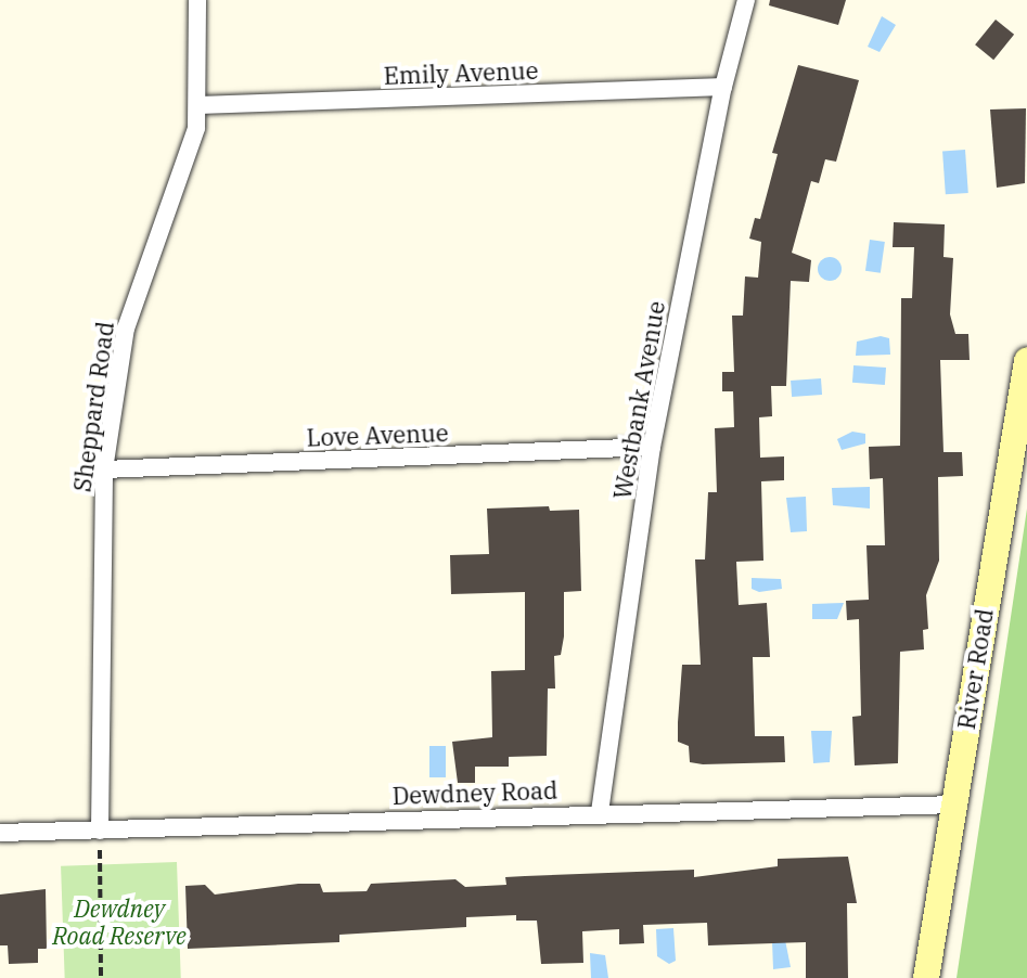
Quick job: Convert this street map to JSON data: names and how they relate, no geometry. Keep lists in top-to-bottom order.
{
  "streets": {
    "street": [
      "Emily Avenue",
      "Westbank Avenue",
      "Sheppard Road",
      "Love Avenue",
      "River Road",
      "Dewdney Road"
    ]
  },
  "crossings": [
    ["Emily Avenue", "Westbank Avenue"],
    ["Emily Avenue", "Sheppard Road"],
    ["Westbank Avenue", "Love Avenue"],
    ["Westbank Avenue", "Dewdney Road"],
    ["Sheppard Road", "Love Avenue"],
    ["Sheppard Road", "Dewdney Road"],
    ["River Road", "Dewdney Road"]
  ],
  "parks": ["Dewdney Road Reserve"]
}
